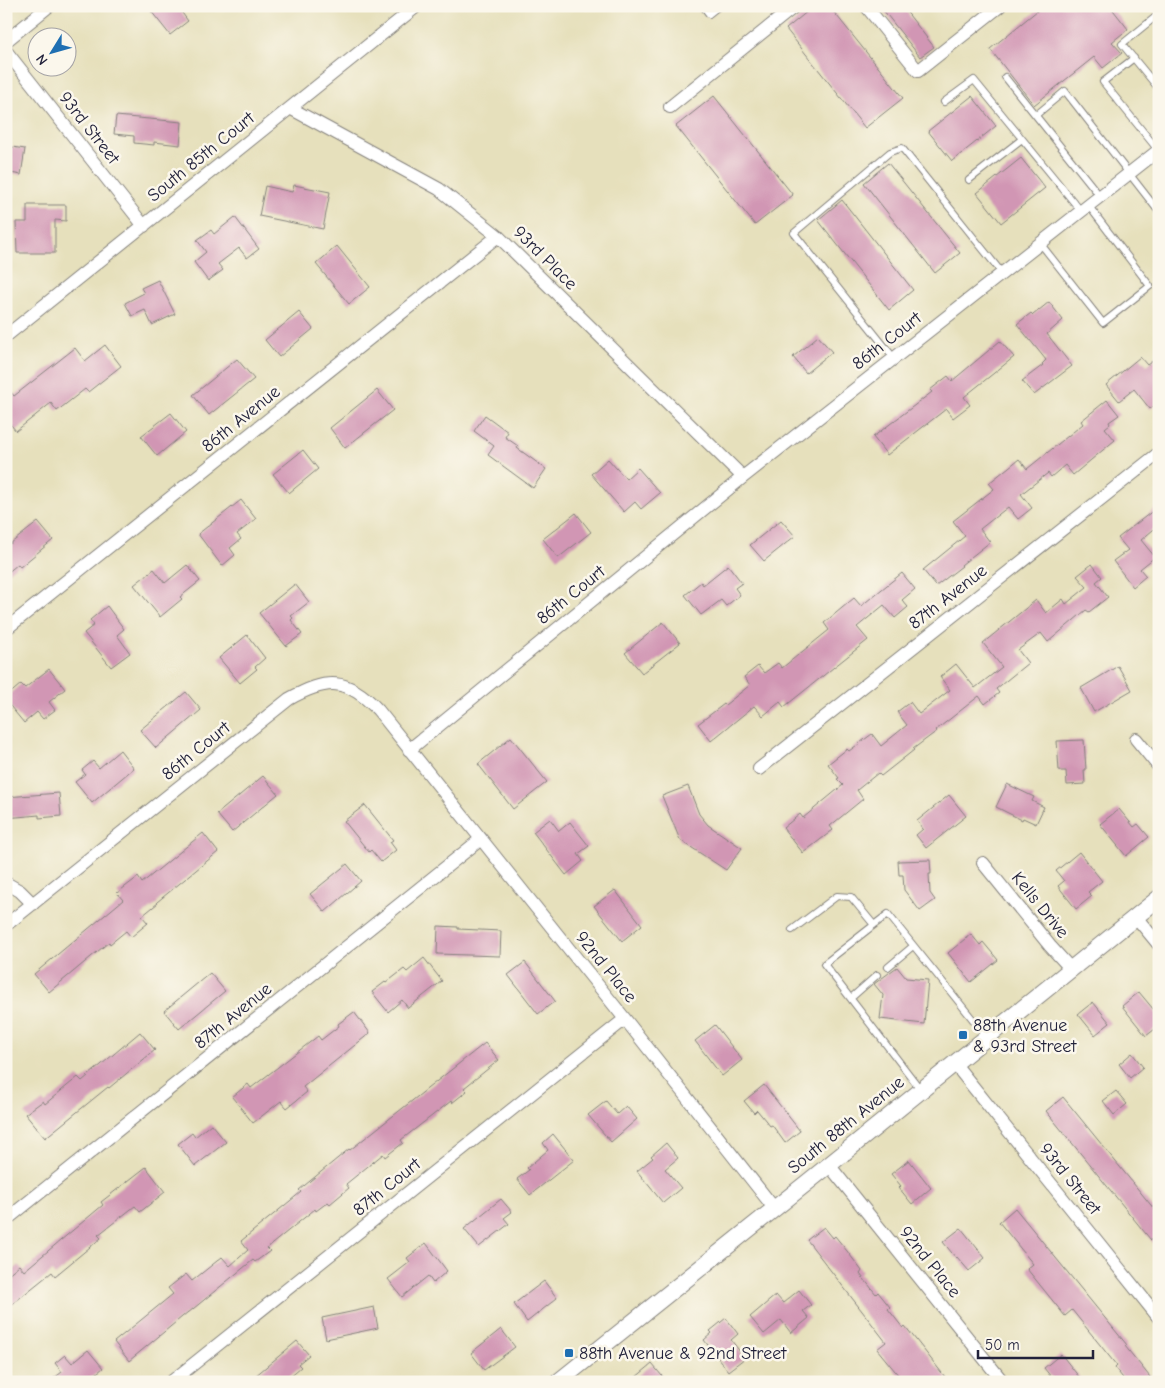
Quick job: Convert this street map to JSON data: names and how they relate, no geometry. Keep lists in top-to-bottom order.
{
  "streets": {
    "street": [
      "93rd Street",
      "South 85th Court",
      "93rd Place",
      "86th Court",
      "86th Avenue",
      "87th Avenue",
      "Kells Drive",
      "92nd Place",
      "South 88th Avenue",
      "87th Court"
    ]
  },
  "crossings": [
    ["93rd Street", "South 85th Court"],
    ["93rd Street", "South 88th Avenue"],
    ["South 85th Court", "93rd Place"],
    ["93rd Place", "86th Court"],
    ["93rd Place", "86th Avenue"],
    ["86th Court", "92nd Place"],
    ["87th Avenue", "92nd Place"],
    ["Kells Drive", "South 88th Avenue"],
    ["92nd Place", "South 88th Avenue"],
    ["92nd Place", "87th Court"]
  ],
  "places": {
    "transit": ["88th Avenue & 93rd Street", "88th Avenue & 92nd Street"]
  },
  "scale_bar": "50 m",
  "north": "bottom left"
}
